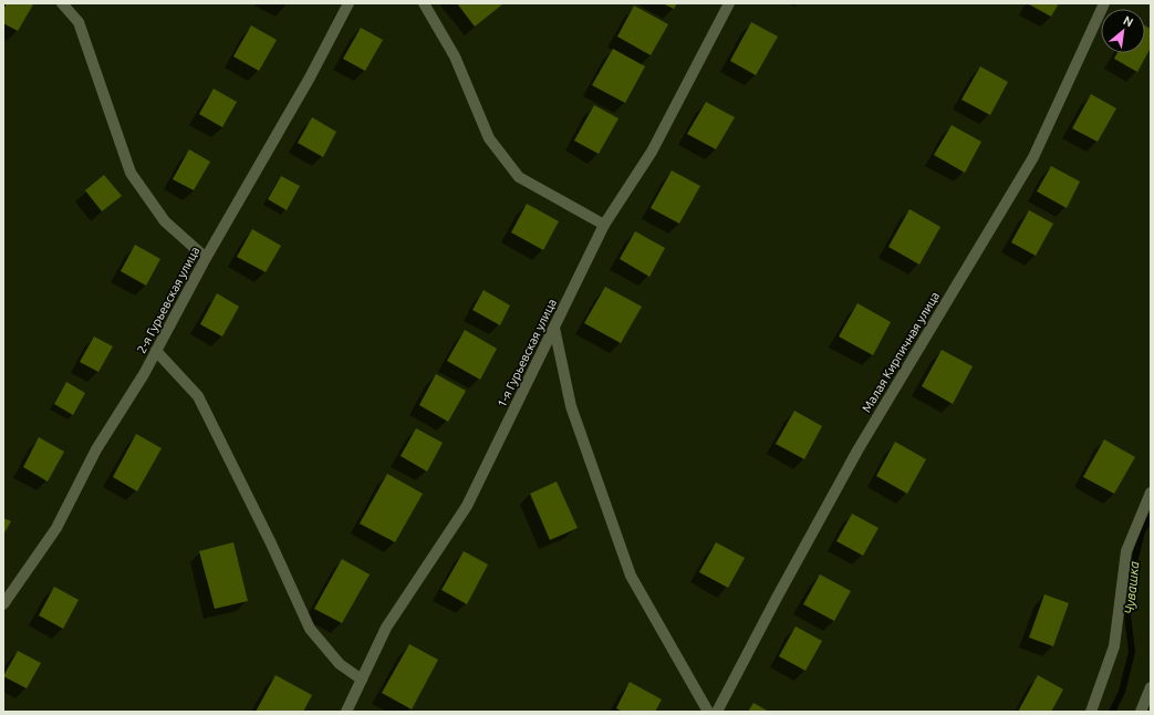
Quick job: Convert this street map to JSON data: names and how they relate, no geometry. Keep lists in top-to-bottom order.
{
  "streets": {
    "street": ["2-я Гурьевская улица", "Малая Кирпичная улица", "1-я Гурьевская улица"]
  },
  "water": ["Чувашка"],
  "north": "top right"
}
